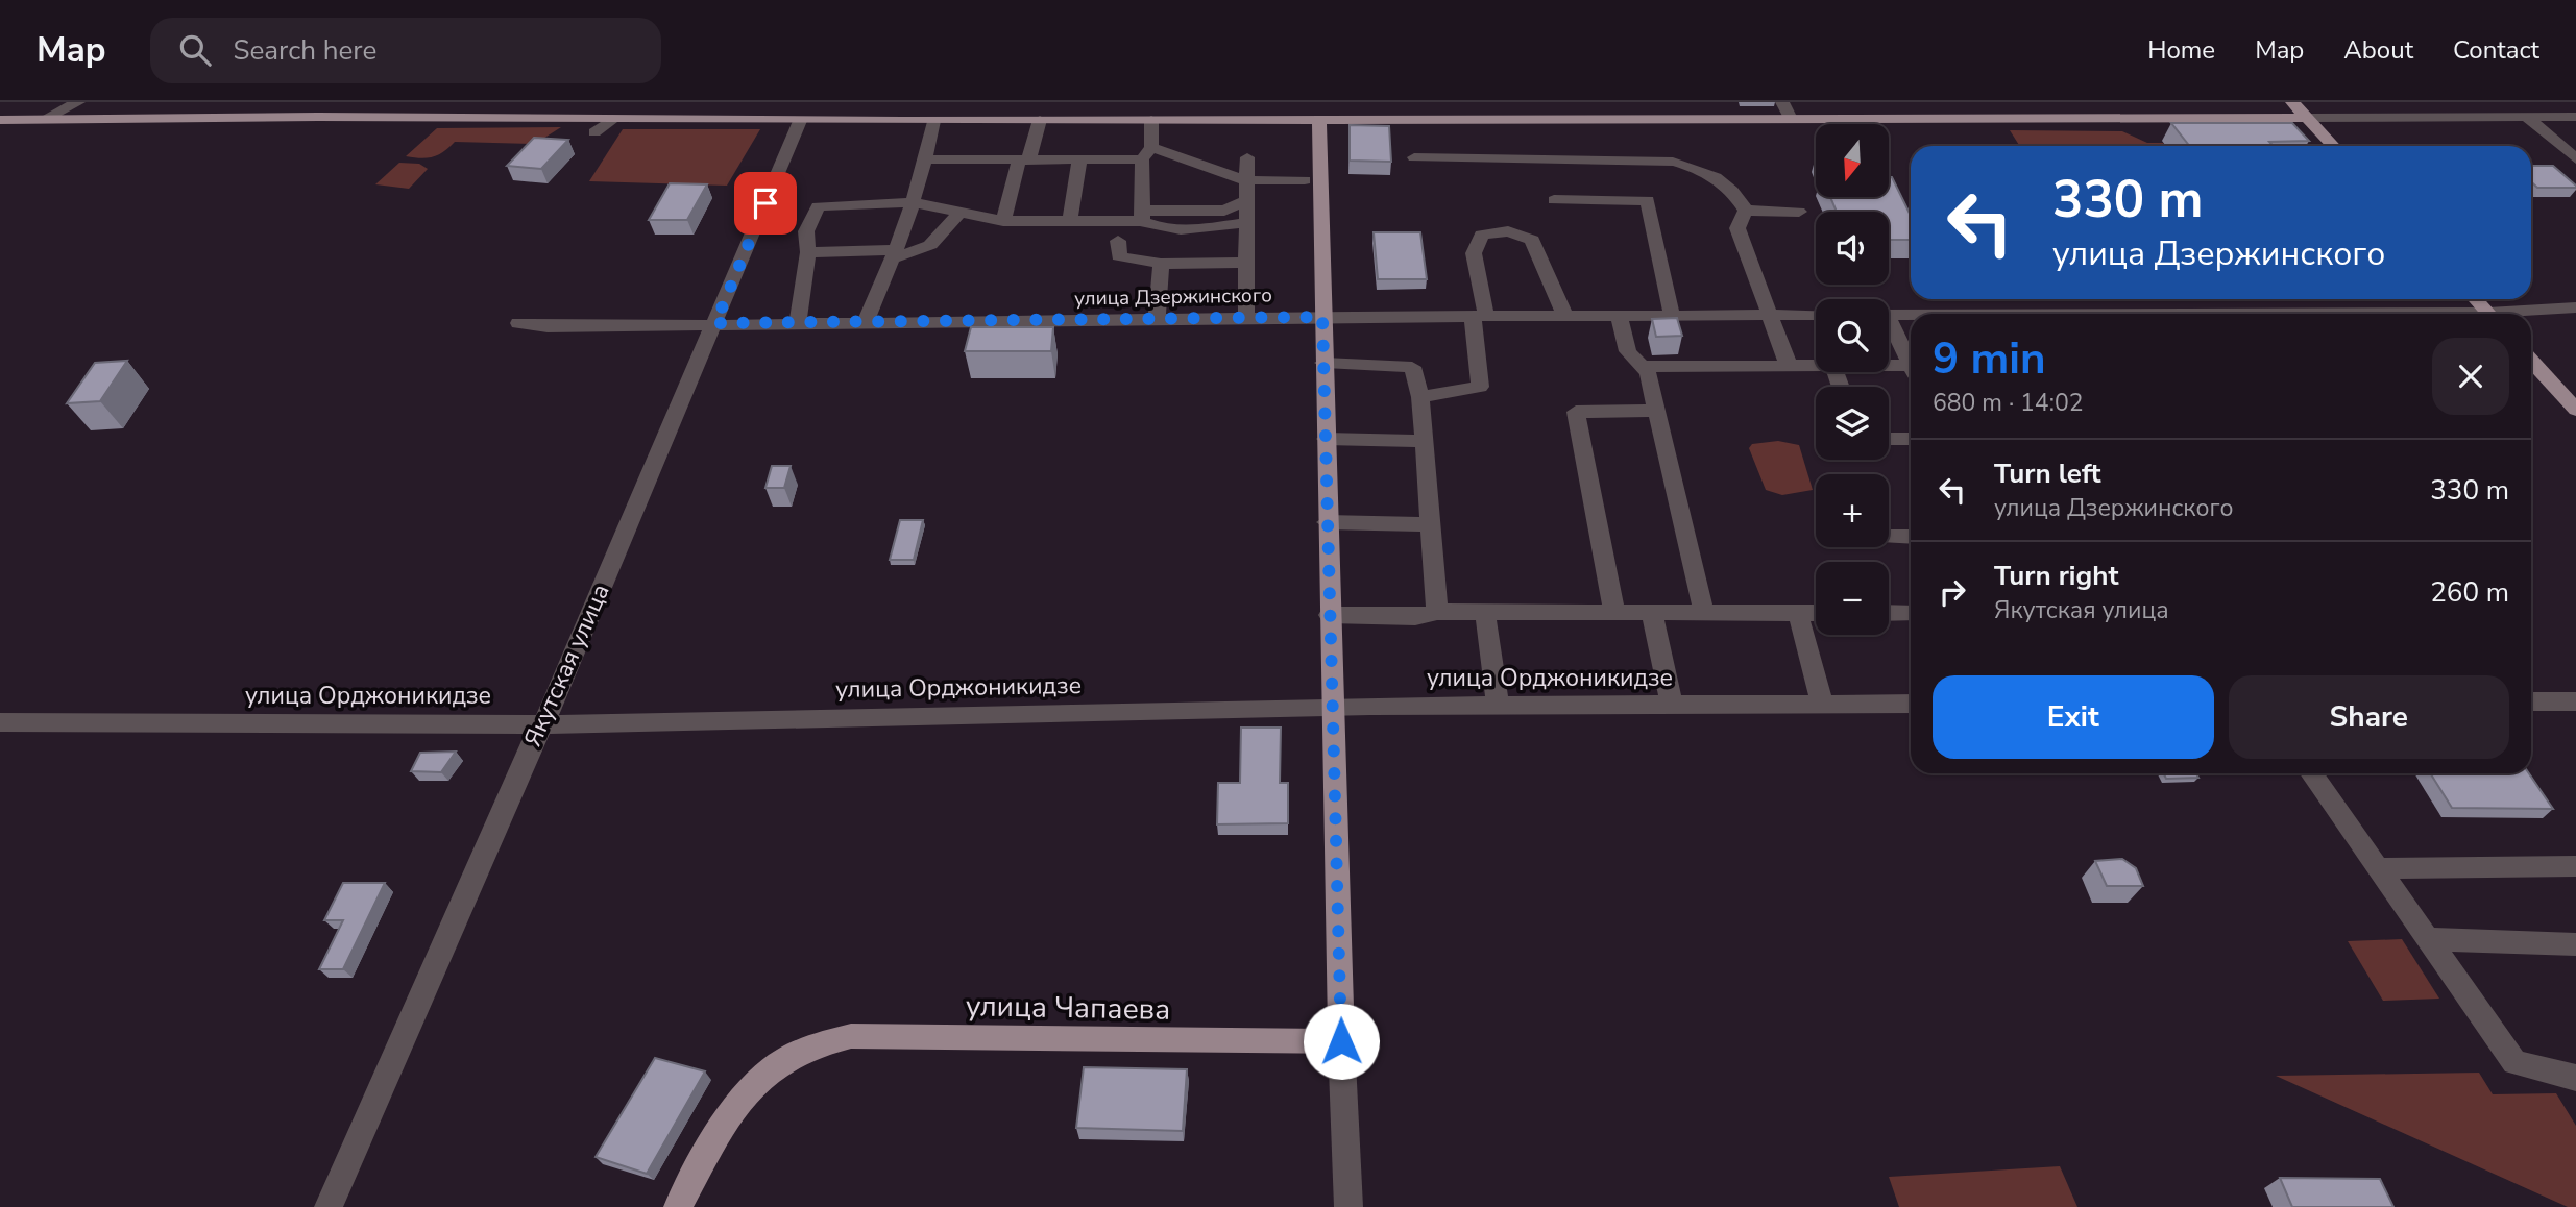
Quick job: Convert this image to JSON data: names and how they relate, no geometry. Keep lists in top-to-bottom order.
{
  "streets": {
    "main road": ["улица Чапаева"],
    "street": ["улица Дзержинского", "Якутская улица", "улица Орджоникидзе"]
  },
  "crossings": [
    ["улица Дзержинского", "Якутская улица"],
    ["Якутская улица", "улица Орджоникидзе"]
  ],
  "north": "bottom",
  "page": {
    "header": "Map",
    "search": "Search here",
    "nav": [
      "Home",
      "Map",
      "About",
      "Contact"
    ],
    "map_buttons": ["+", "−"],
    "turn": ["330 m", "улица Дзержинского"],
    "heading": ["9 min", "680 m · 14:02"],
    "list": [
      {
        "name": "Turn left",
        "note": "улица Дзержинского",
        "value": "330 m"
      },
      {
        "name": "Turn right",
        "note": "Якутская улица",
        "value": "260 m"
      }
    ],
    "buttons": ["Exit", "Share"]
  }
}
